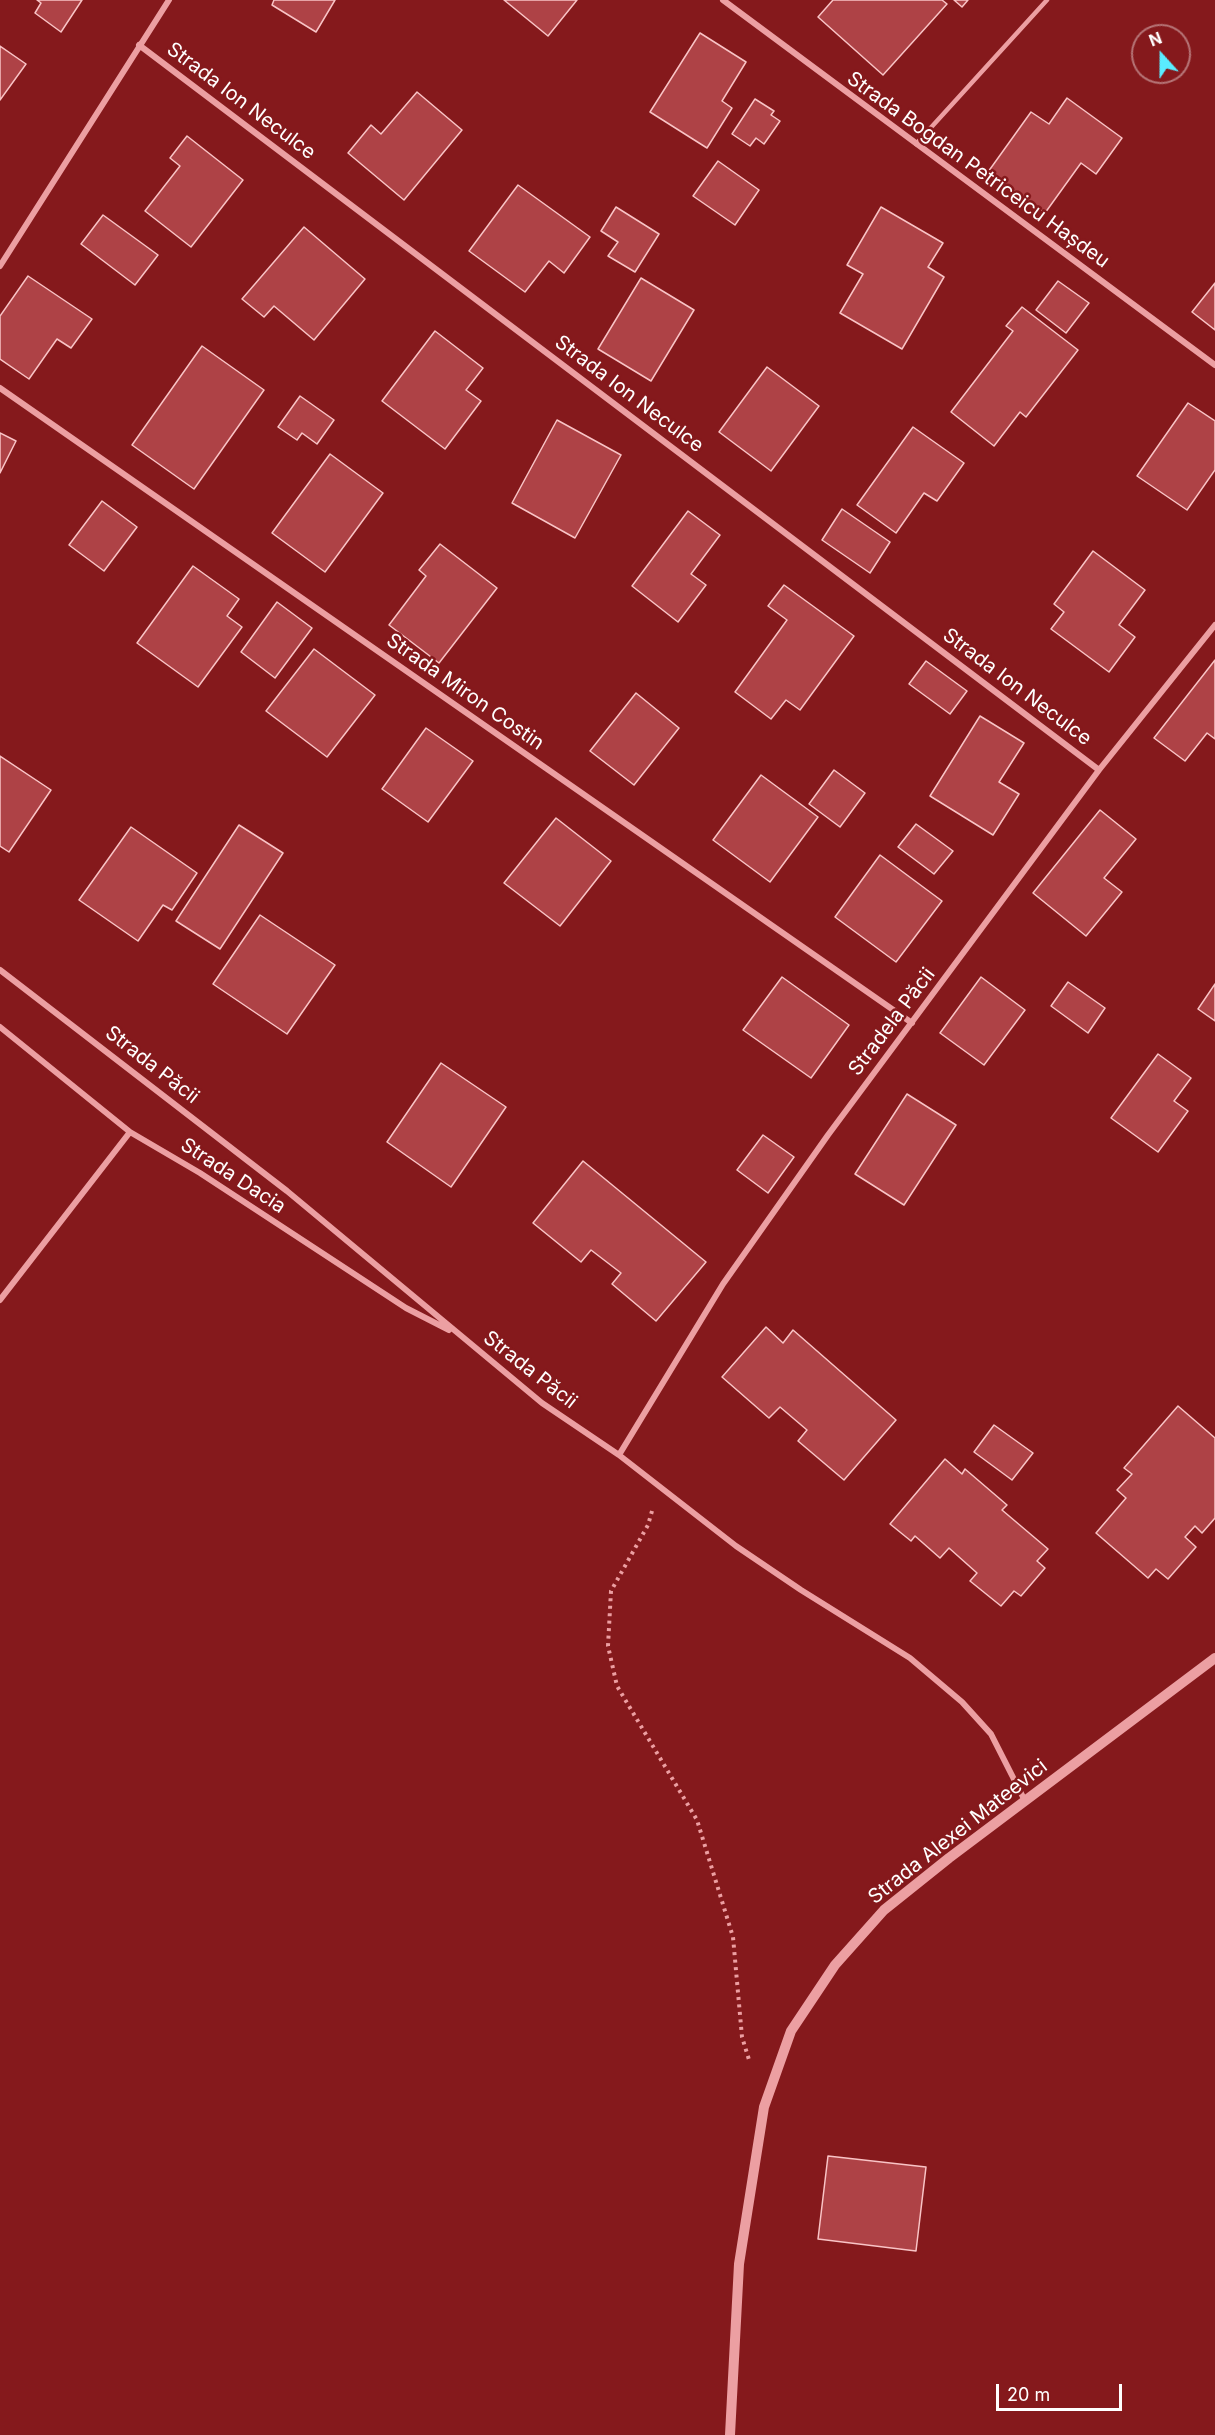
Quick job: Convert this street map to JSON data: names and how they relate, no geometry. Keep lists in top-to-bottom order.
{
  "streets": {
    "street": [
      "Strada Ion Neculce",
      "Strada Bogdan Petriceicu Hașdeu",
      "Strada Miron Costin",
      "Stradela Păcii",
      "Strada Păcii",
      "Strada Dacia",
      "Strada Alexei Mateevici"
    ]
  },
  "crossings": [
    ["Strada Ion Neculce", "Stradela Păcii"],
    ["Strada Miron Costin", "Stradela Păcii"],
    ["Stradela Păcii", "Strada Păcii"],
    ["Strada Păcii", "Strada Dacia"],
    ["Strada Păcii", "Strada Alexei Mateevici"]
  ],
  "scale_bar": "20 m",
  "north": "top"
}
